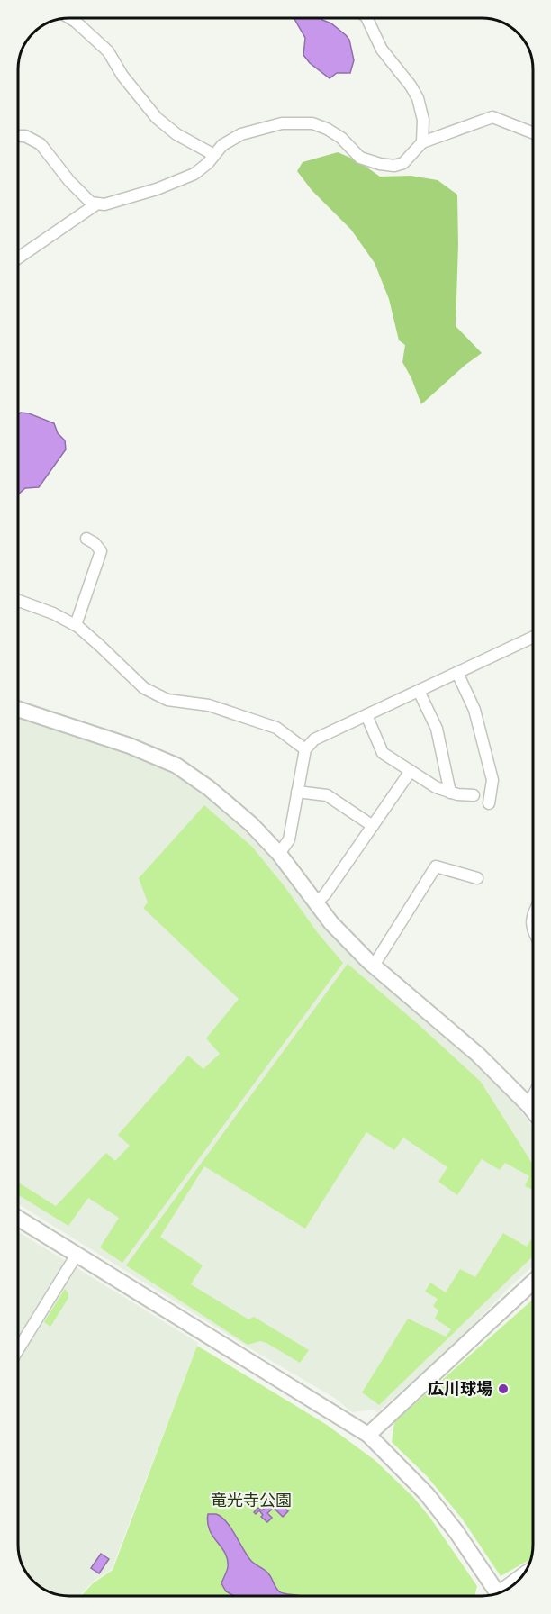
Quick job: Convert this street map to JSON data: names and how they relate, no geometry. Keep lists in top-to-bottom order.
{
  "parks": ["竜光寺公園"],
  "places": ["広川球場"]
}
